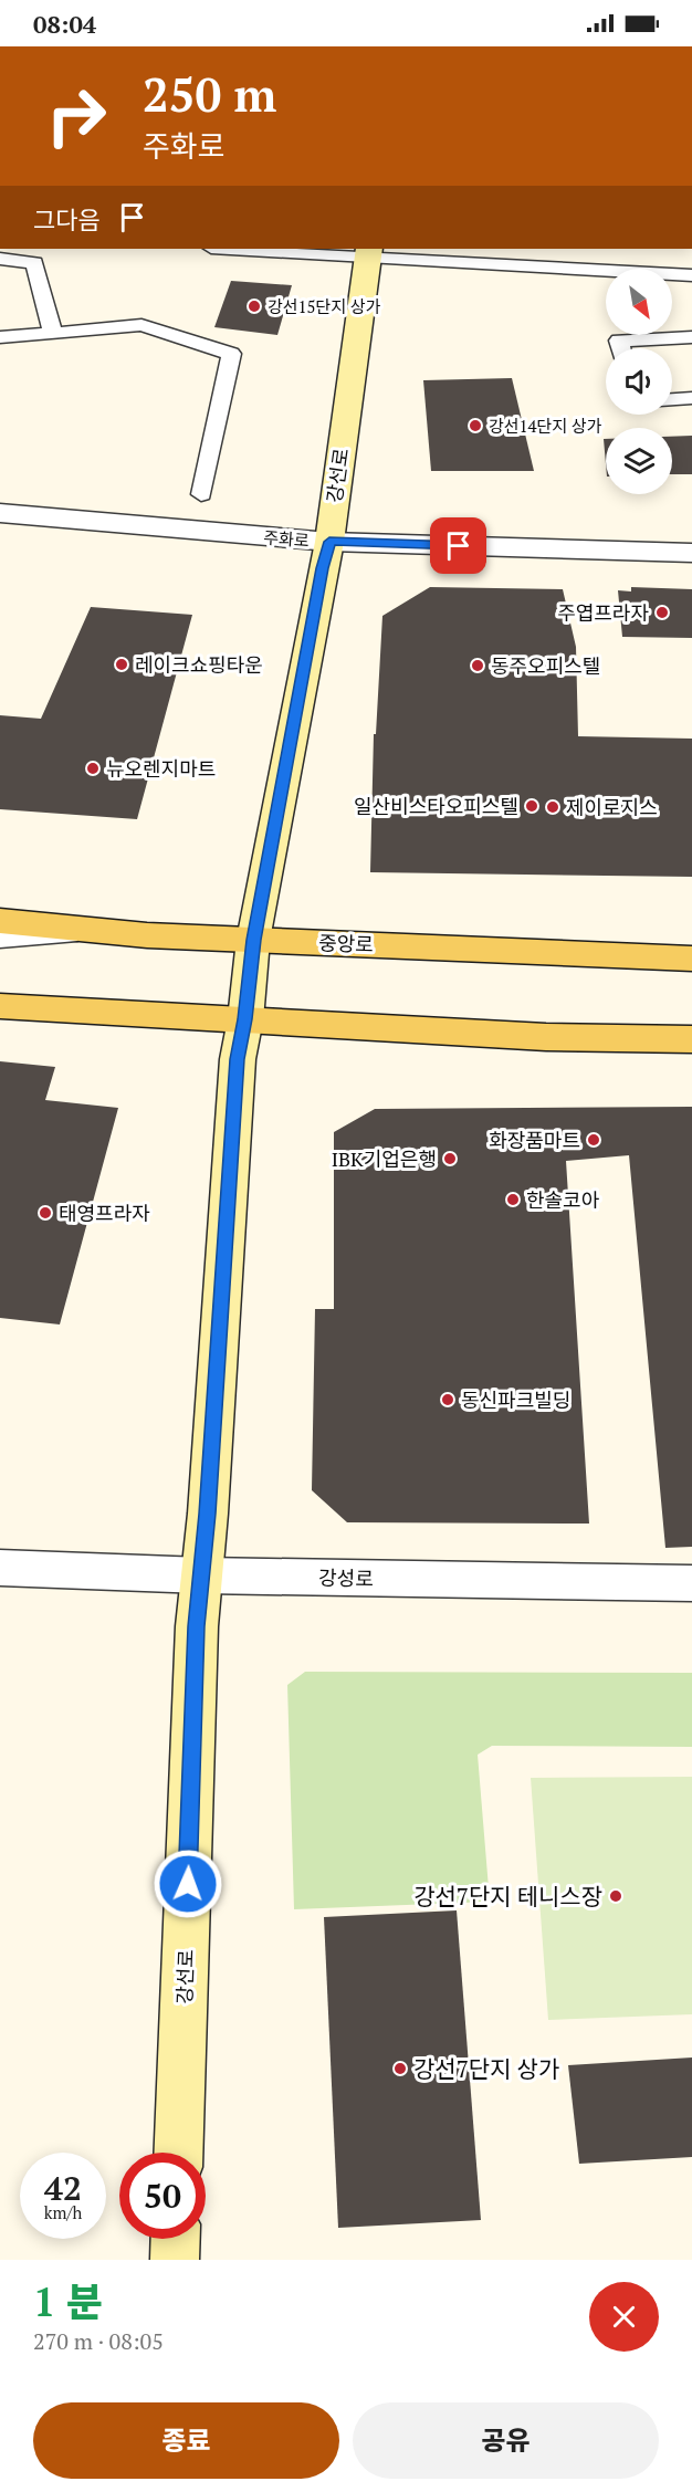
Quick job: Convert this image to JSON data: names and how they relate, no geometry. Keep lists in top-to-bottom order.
{
  "streets": {
    "main road": ["강선로", "중앙로"],
    "street": ["주화로", "강성로"]
  },
  "crossings": [
    ["강선로", "주화로"],
    ["강선로", "중앙로"],
    ["강선로", "강성로"]
  ],
  "places": [
    "강선15단지 상가",
    "강선14단지 상가",
    "주엽프라자",
    "레이크쇼핑타운",
    "동주오피스텔",
    "뉴오렌지마트",
    "일산비스타오피스텔",
    "제이로지스",
    "화장품마트",
    "IBK기업은행",
    "한솔코아",
    "태영프라자",
    "동신파크빌딩",
    "강선7단지 테니스장",
    "강선7단지 상가"
  ],
  "north": "bottom right",
  "page": {
    "status": "08:04",
    "turn": ["250 m", "주화로"],
    "then": "그다음",
    "speed": "42 km/h",
    "limit": "50",
    "heading": ["1 분", "270 m · 08:05"],
    "buttons": ["종료", "공유"]
  }
}
